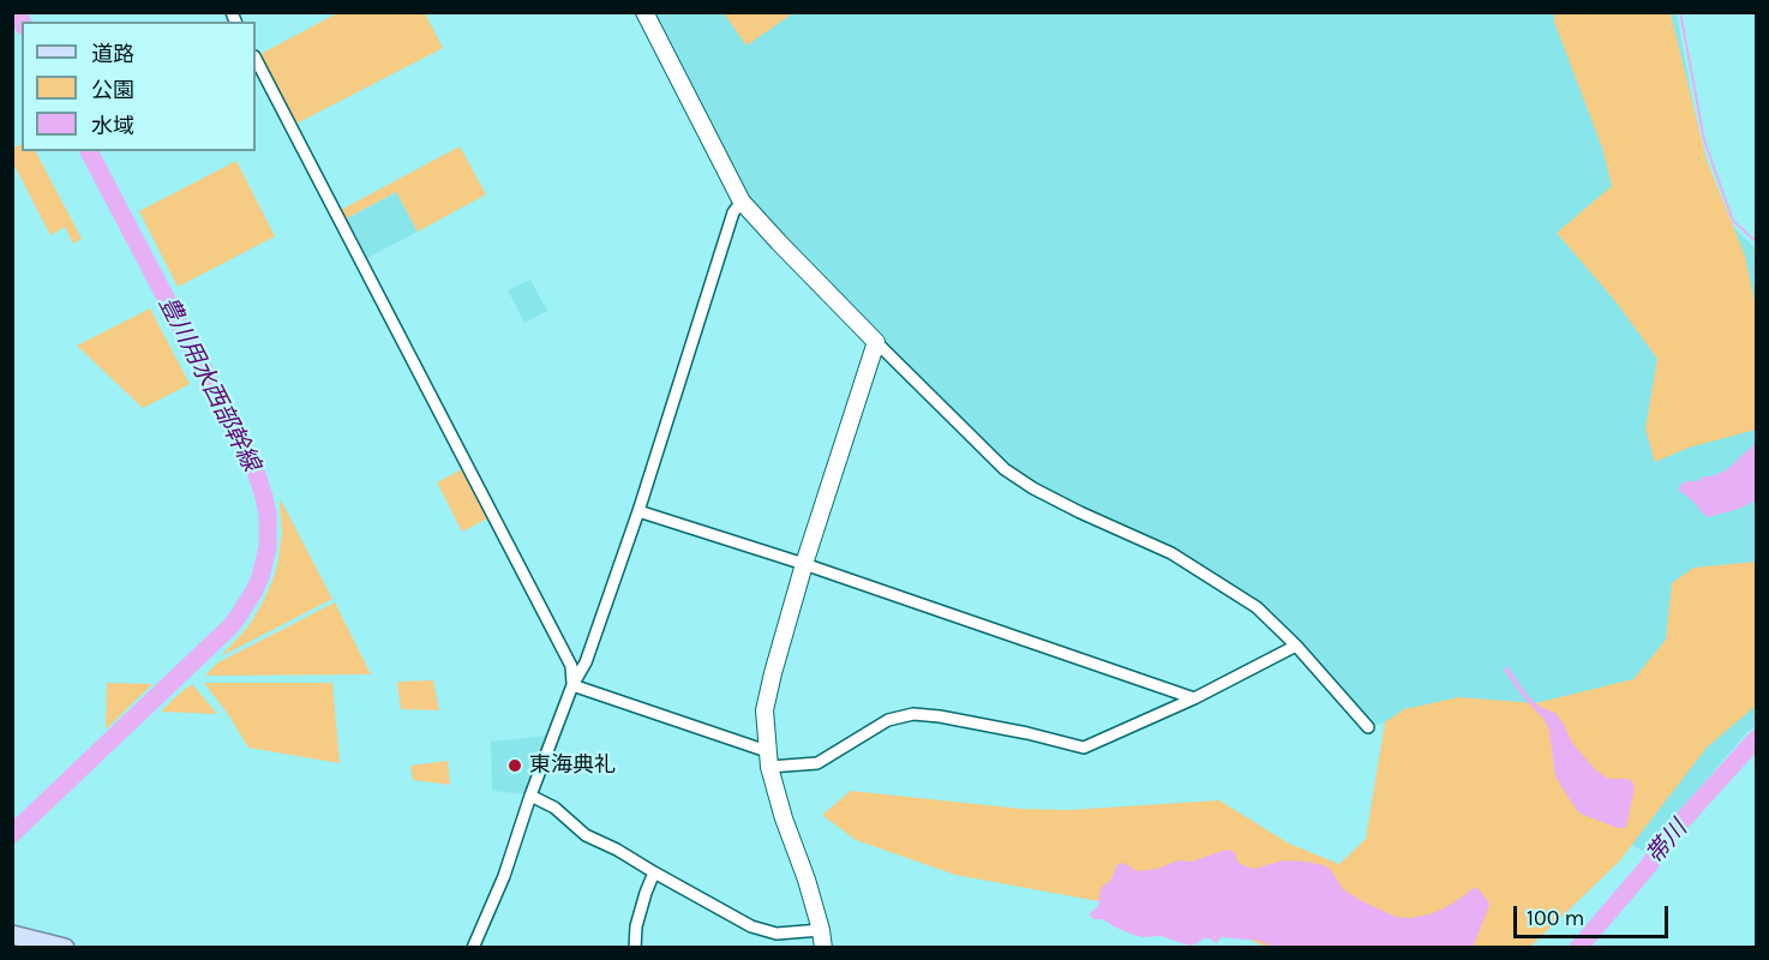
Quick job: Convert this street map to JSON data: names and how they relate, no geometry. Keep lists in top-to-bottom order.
{
  "water": ["豊川用水西部幹線", "帯川"],
  "places": ["東海典礼"],
  "legend": ["道路", "公園", "水域"],
  "scale_bar": "100 m"
}
